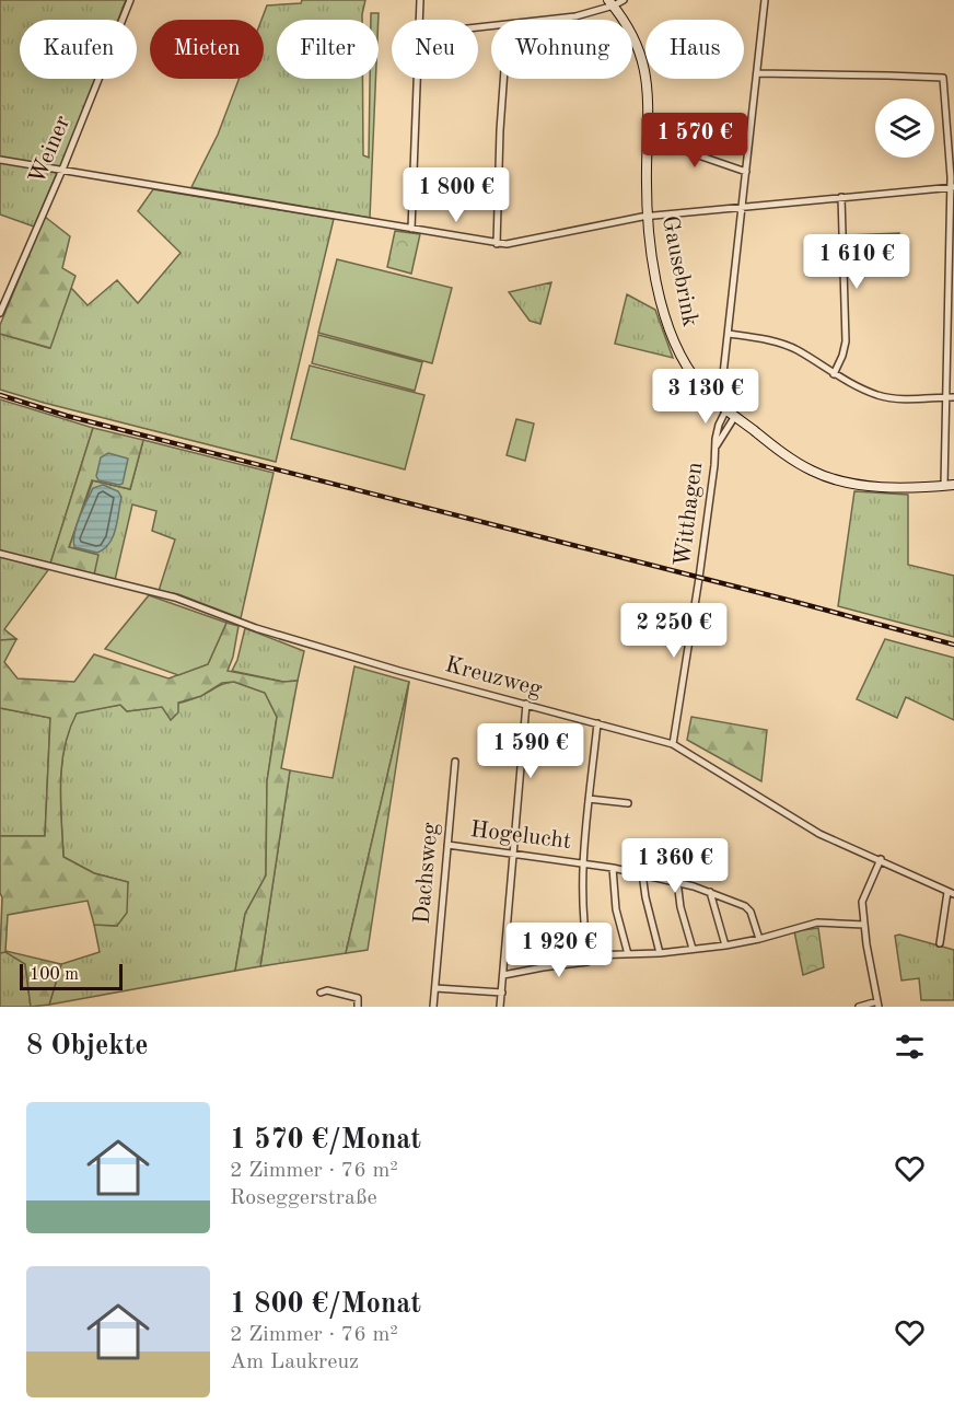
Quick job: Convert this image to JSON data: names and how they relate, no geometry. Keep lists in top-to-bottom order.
{
  "streets": {
    "main road": ["Gausebrink"],
    "street": [
      "Weiner",
      "Witthagen",
      "Kreuzweg",
      "Hogelucht",
      "Dachsweg"
    ]
  },
  "crossings": [
    ["Gausebrink", "Witthagen"],
    ["Witthagen", "Kreuzweg"],
    ["Hogelucht", "Dachsweg"]
  ],
  "scale_bar": "100 m",
  "page": {
    "chip": [
      "Kaufen",
      "Mieten",
      "Filter",
      "Neu",
      "Wohnung",
      "Haus"
    ],
    "price": [
      "1 570 €",
      "1 800 €",
      "1 610 €",
      "3 130 €",
      "2 250 €",
      "1 590 €",
      "1 360 €",
      "1 920 €"
    ],
    "scale": "100 m",
    "heading": "8 Objekte",
    "list": [
      {
        "name": "1 570 €/Monat",
        "note": "2 Zimmer · 76 m² · Roseggerstraße"
      },
      {
        "name": "1 800 €/Monat",
        "note": "2 Zimmer · 76 m² · Am Laukreuz"
      }
    ]
  }
}
